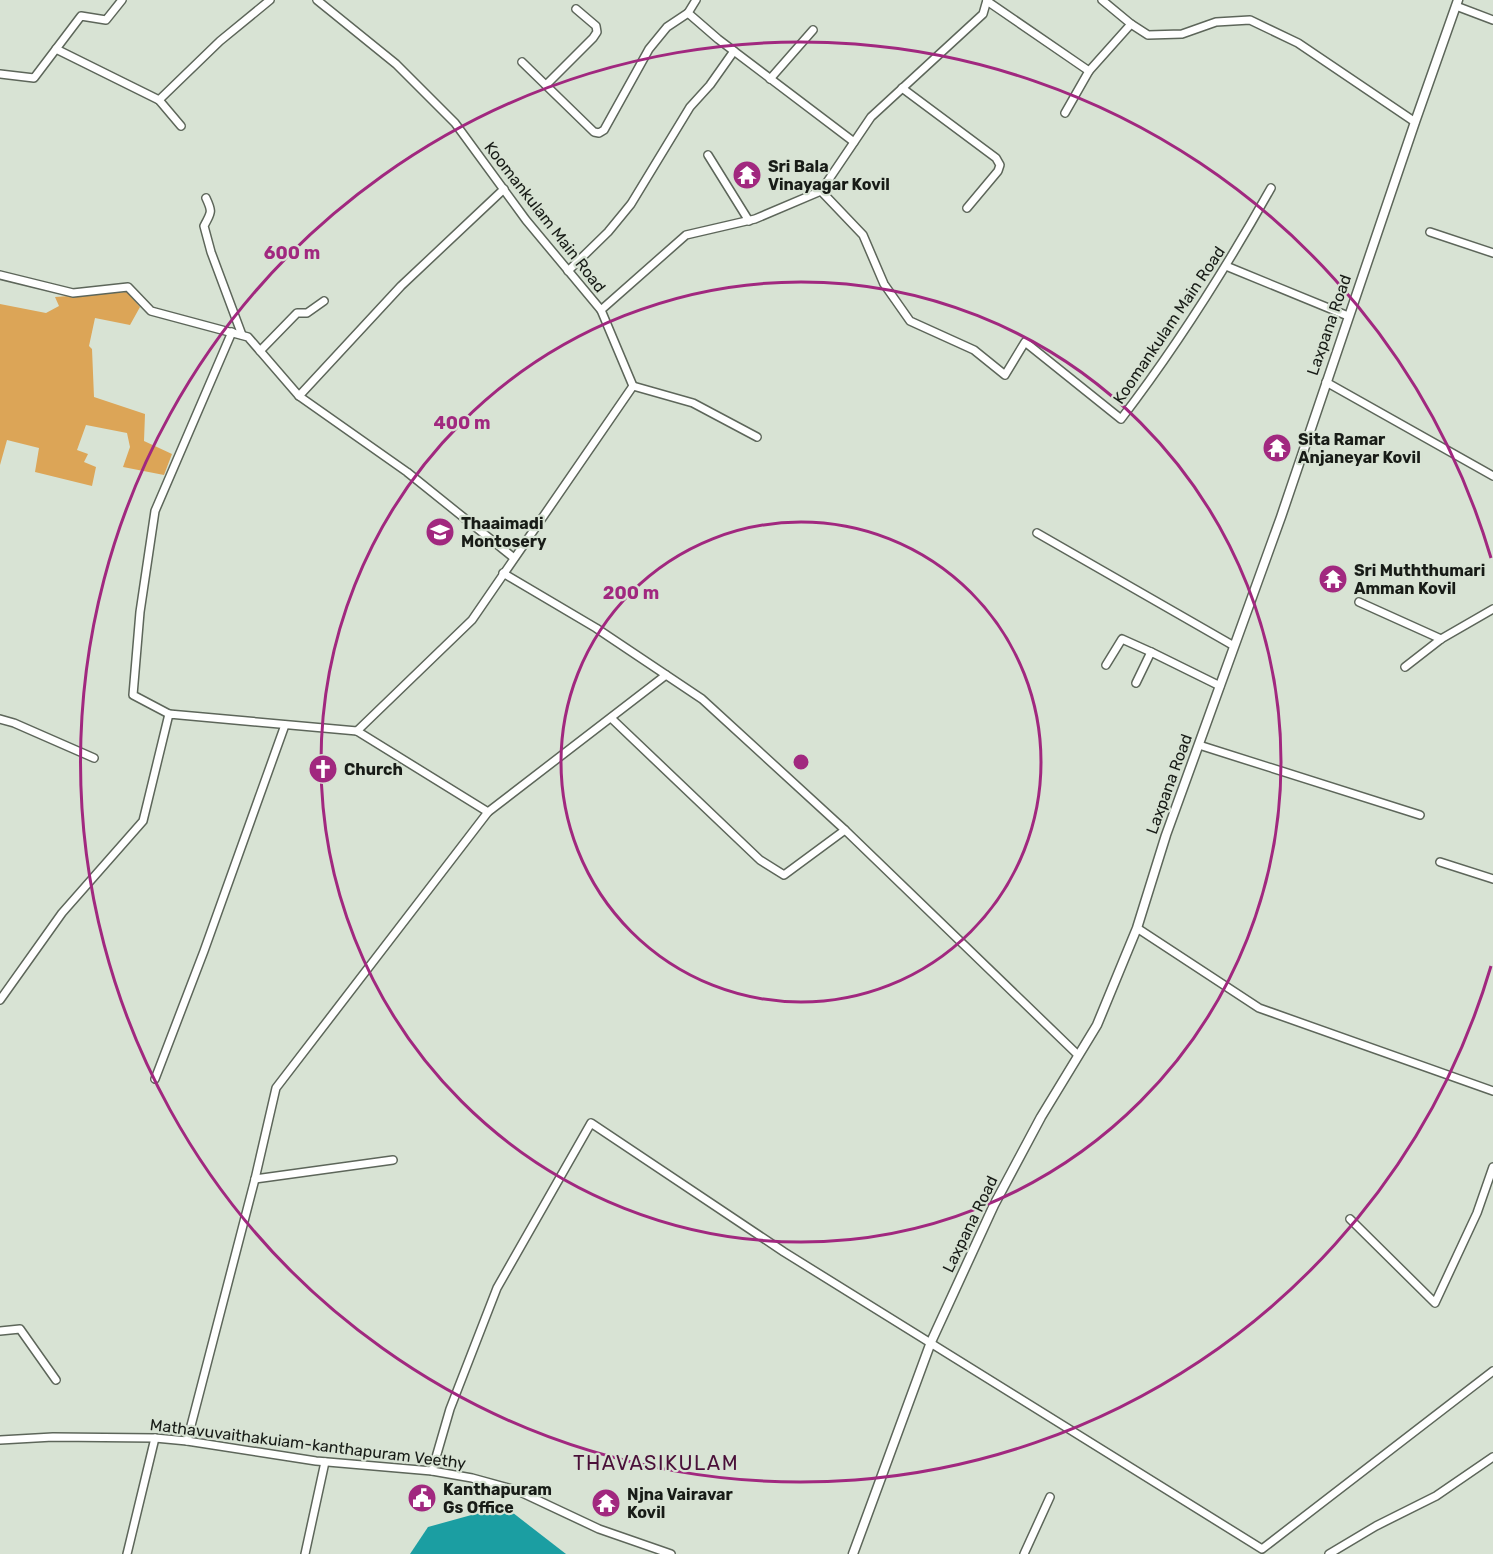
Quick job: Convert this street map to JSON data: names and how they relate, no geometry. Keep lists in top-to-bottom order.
{
  "streets": {
    "street": ["Koomankulam Main Road", "Laxpana Road", "Mathavuvaithakuiam-kanthapuram Veethy"]
  },
  "districts": ["THAVASIKULAM"],
  "places": {
    "temple": [
      "Sri Bala Vinayagar Kovil",
      "Sita Ramar Anjaneyar Kovil",
      "Sri Muththumari Amman Kovil",
      "Njna Vairavar Kovil"
    ],
    "school or university": ["Thaaimadi Montosery"],
    "church": ["Church"],
    "public building": ["Kanthapuram Gs Office"]
  },
  "rings": ["600 m", "400 m", "200 m"]
}
